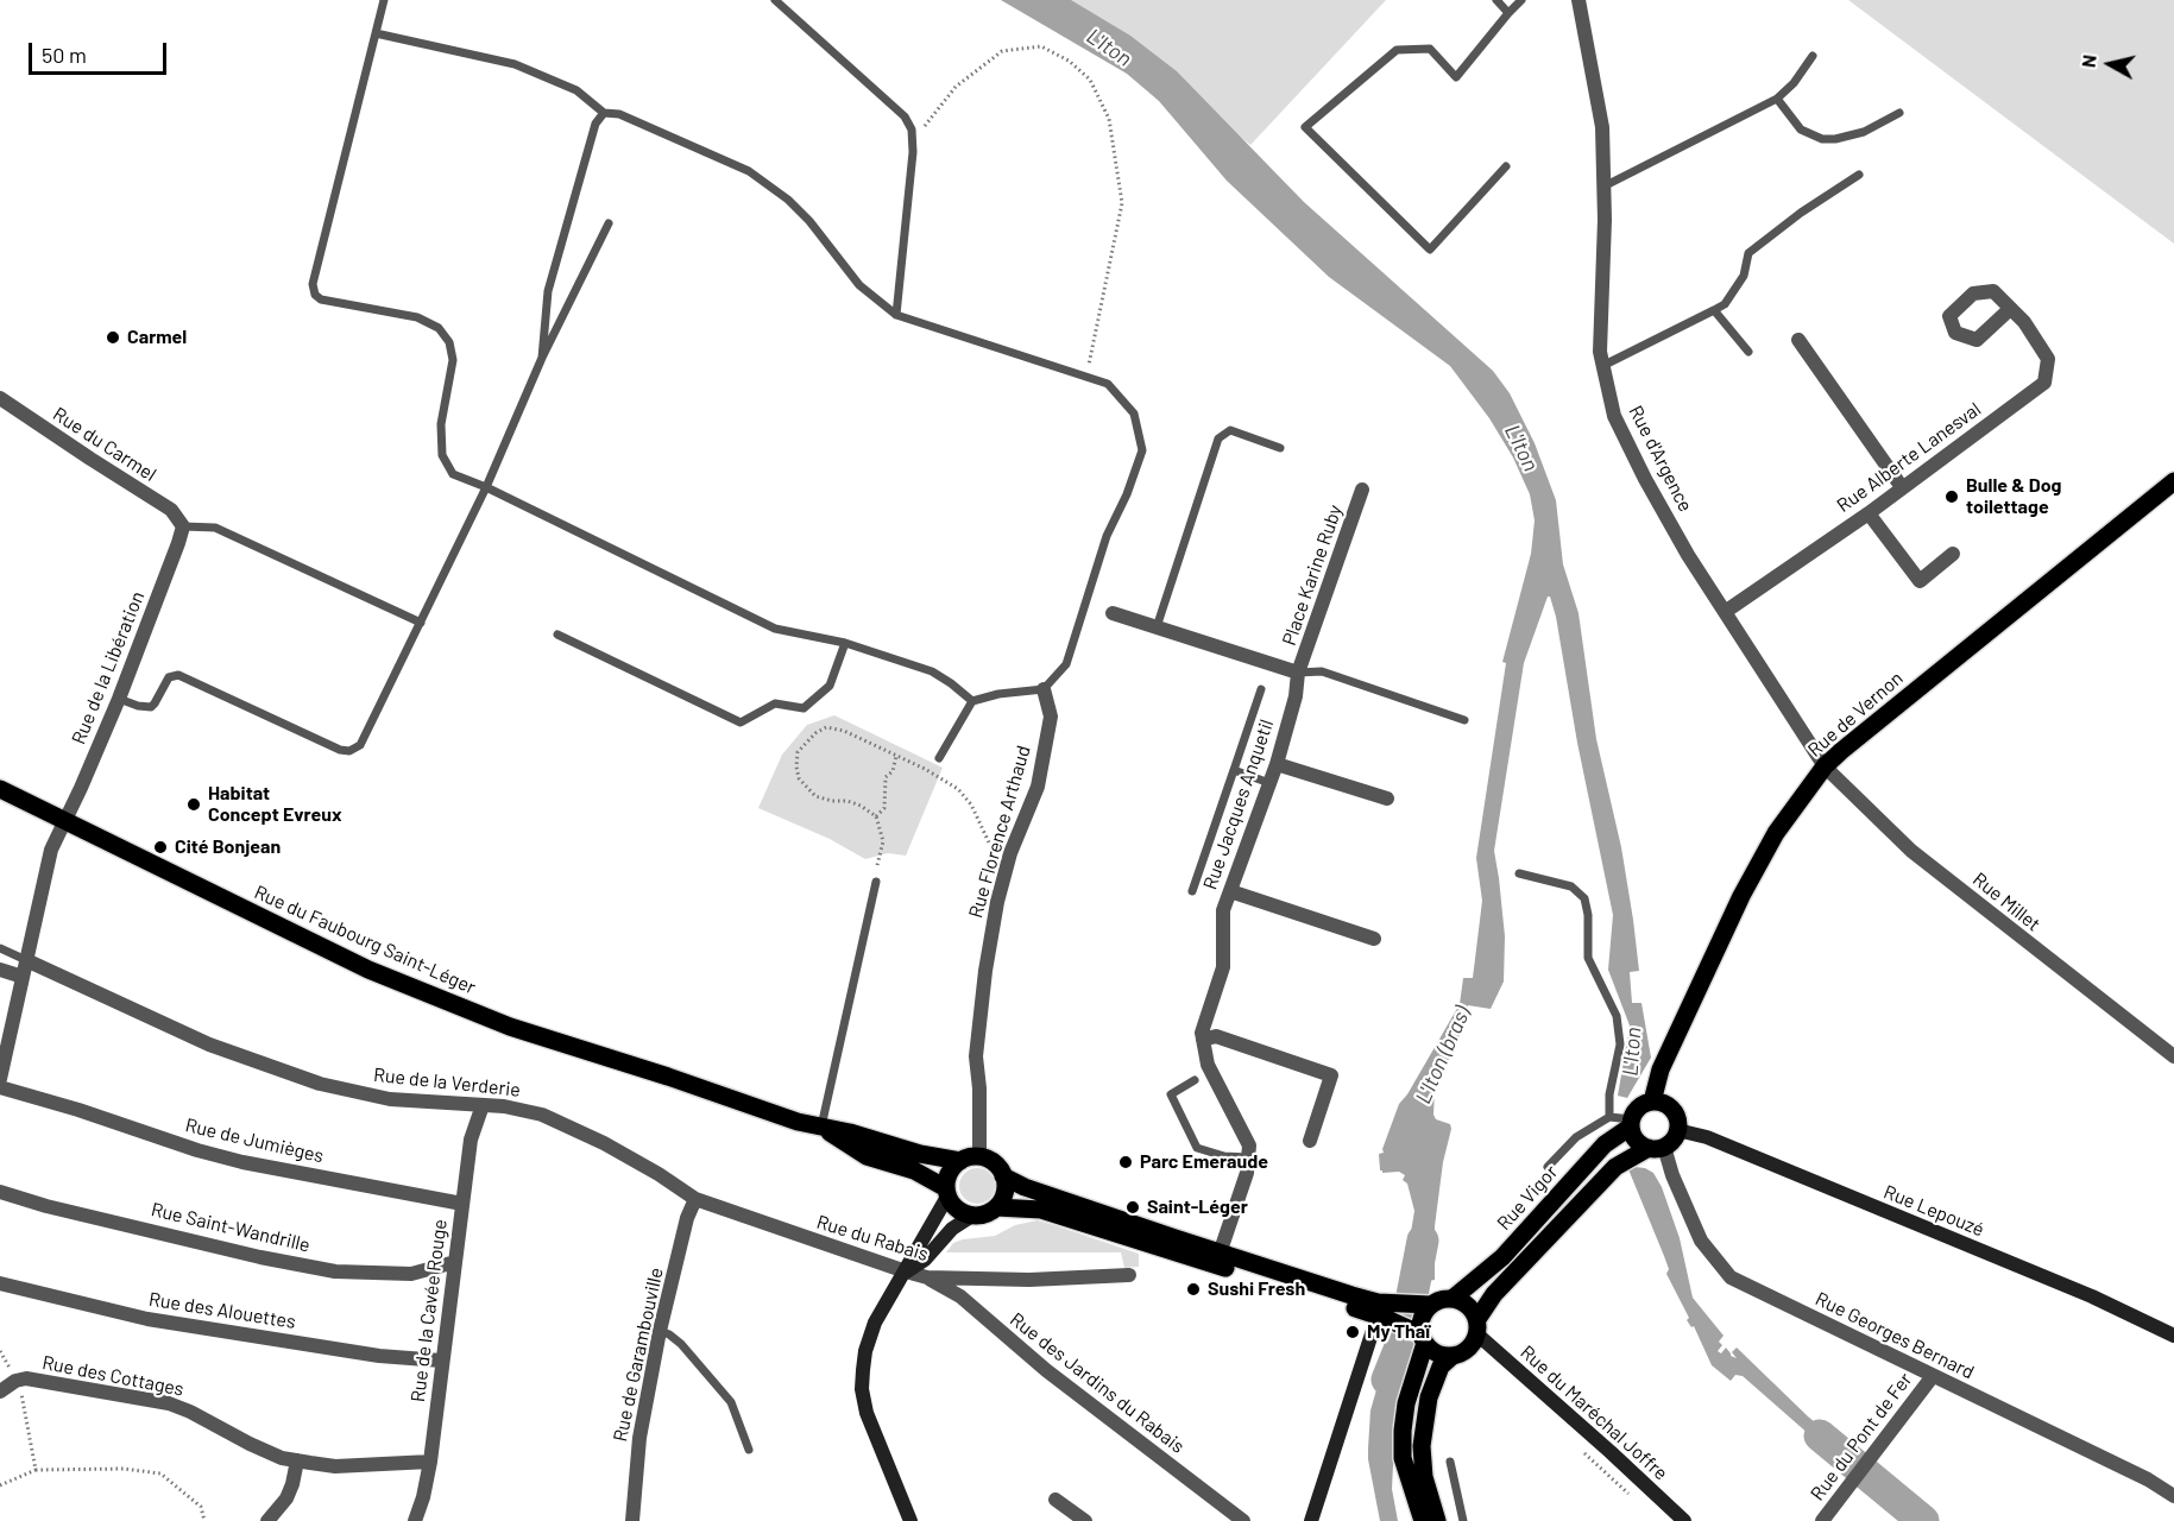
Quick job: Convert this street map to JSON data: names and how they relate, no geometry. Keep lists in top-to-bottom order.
{
  "streets": {
    "main road": [
      "Rue de Vernon",
      "Rue du Faubourg Saint-Léger",
      "Rue Vigor",
      "Rue Lepouzé",
      "Rue du Maréchal Joffre"
    ],
    "street": [
      "Rue du Carmel",
      "Rue Alberte Lanesval",
      "Rue d'Argence",
      "Place Karine Ruby",
      "Rue de la Libération",
      "Rue Jacques Anquetil",
      "Rue Florence Arthaud",
      "Rue Millet",
      "Rue de la Verderie",
      "Rue de Jumièges",
      "Rue Saint-Wandrille",
      "Rue du Rabais",
      "Rue des Alouettes",
      "Rue de la Cavée Rouge",
      "Rue Georges Bernard",
      "Rue de Garambouville",
      "Rue des Cottages",
      "Rue des Jardins du Rabais",
      "Rue du Pont de Fer"
    ]
  },
  "crossings": [
    ["Rue du Carmel", "Rue de la Libération"],
    ["Rue Alberte Lanesval", "Rue d'Argence"],
    ["Rue d'Argence", "Rue de Vernon"],
    ["Rue d'Argence", "Rue Millet"],
    ["Place Karine Ruby", "Rue Jacques Anquetil"],
    ["Rue de la Libération", "Rue du Faubourg Saint-Léger"],
    ["Rue de la Libération", "Rue de la Verderie"],
    ["Rue de Vernon", "Rue Millet"],
    ["Rue de Vernon", "Rue Vigor"],
    ["Rue de Vernon", "Rue Lepouzé"],
    ["Rue de Vernon", "Rue Georges Bernard"],
    ["Rue Florence Arthaud", "Rue du Faubourg Saint-Léger"],
    ["Rue de la Verderie", "Rue du Rabais"],
    ["Rue de la Verderie", "Rue de la Cavée Rouge"],
    ["Rue de la Verderie", "Rue de Garambouville"],
    ["Rue de Jumièges", "Rue de la Cavée Rouge"],
    ["Rue Vigor", "Rue Lepouzé"],
    ["Rue Vigor", "Rue Georges Bernard"],
    ["Rue Vigor", "Rue du Maréchal Joffre"],
    ["Rue Lepouzé", "Rue Georges Bernard"],
    ["Rue Saint-Wandrille", "Rue de la Cavée Rouge"],
    ["Rue du Rabais", "Rue de Garambouville"],
    ["Rue du Rabais", "Rue des Jardins du Rabais"],
    ["Rue des Alouettes", "Rue de la Cavée Rouge"],
    ["Rue de la Cavée Rouge", "Rue des Cottages"],
    ["Rue Georges Bernard", "Rue du Pont de Fer"]
  ],
  "water": ["L'Iton", "L'Iton (bras)"],
  "places": [
    "Carmel",
    "Bulle & Dog toilettage",
    "Habitat Concept Evreux",
    "Cité Bonjean",
    "Parc Emeraude",
    "Saint-Léger",
    "Sushi Fresh",
    "My Thaï"
  ],
  "scale_bar": "50 m",
  "north": "left"
}
